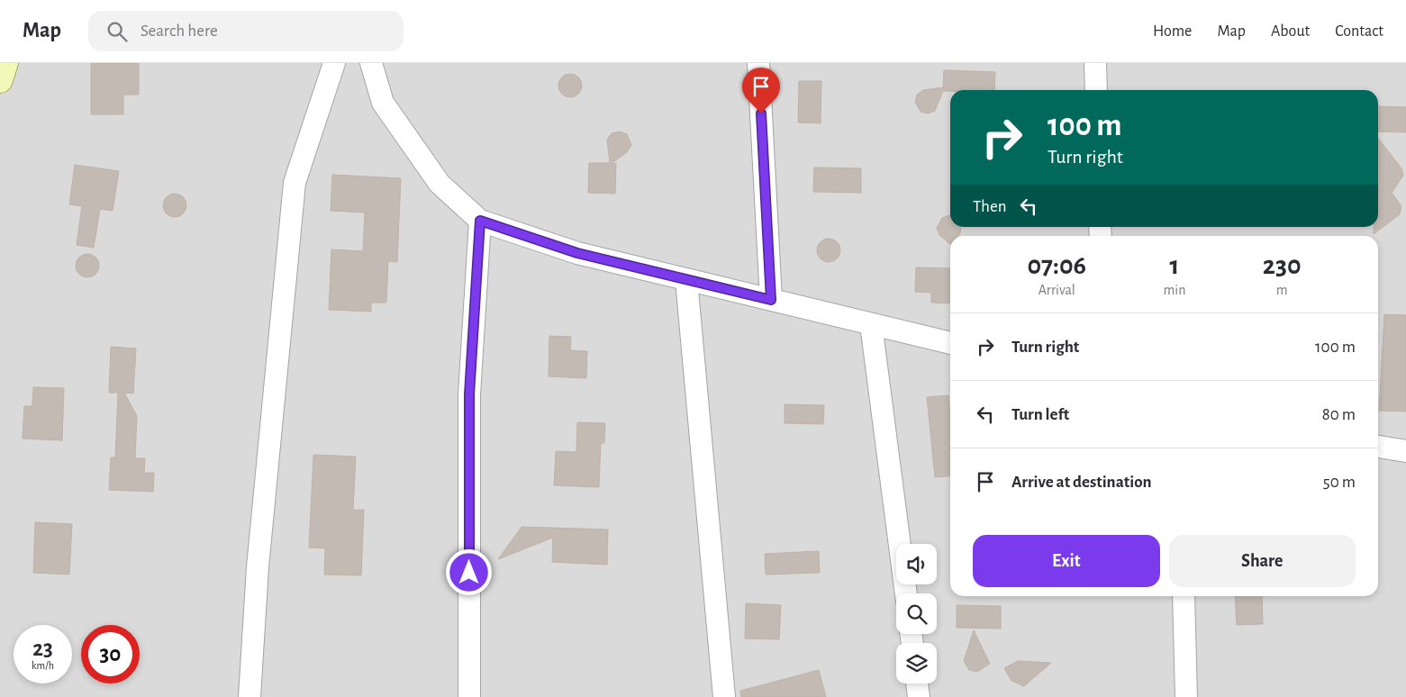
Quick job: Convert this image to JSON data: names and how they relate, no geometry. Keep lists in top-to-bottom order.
{
  "page": {
    "header": "Map",
    "search": "Search here",
    "nav": [
      "Home",
      "Map",
      "About",
      "Contact"
    ],
    "turn": ["100 m", "Turn right"],
    "then": "Then",
    "eta": [
      "07:06",
      "Arrival",
      "1",
      "min",
      "230",
      "m"
    ],
    "list": [
      {
        "name": "Turn right",
        "value": "100 m"
      },
      {
        "name": "Turn left",
        "value": "80 m"
      },
      {
        "name": "Arrive at destination",
        "value": "50 m"
      }
    ],
    "buttons": ["Exit", "Share"],
    "speed": "23 km/h",
    "limit": "30"
  }
}
